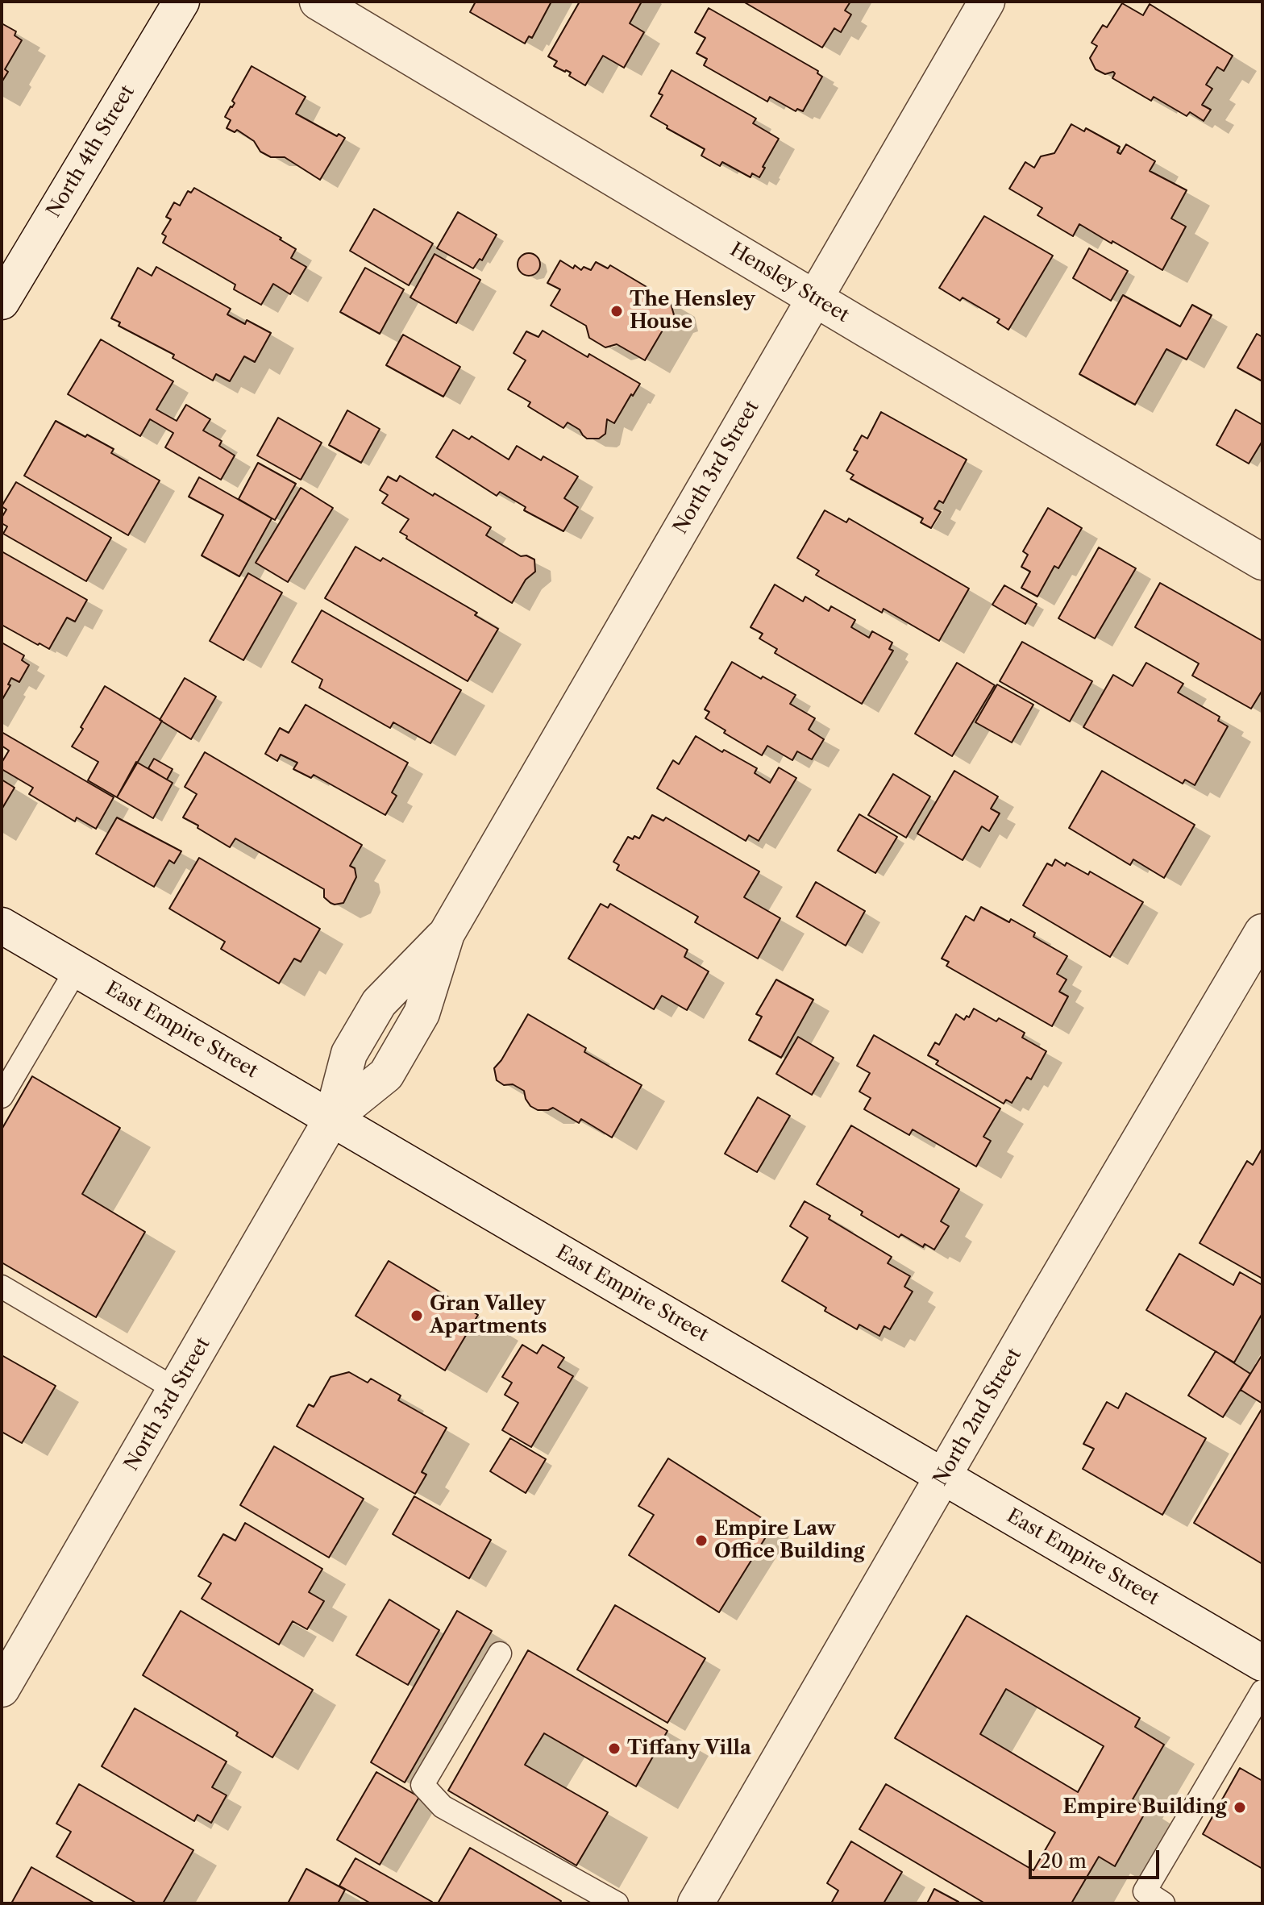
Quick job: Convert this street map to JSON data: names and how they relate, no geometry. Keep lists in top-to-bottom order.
{
  "streets": {
    "street": [
      "North 4th Street",
      "Hensley Street",
      "North 3rd Street",
      "East Empire Street",
      "North 2nd Street"
    ]
  },
  "crossings": [
    ["Hensley Street", "North 3rd Street"],
    ["North 3rd Street", "East Empire Street"],
    ["East Empire Street", "North 2nd Street"]
  ],
  "places": [
    "The Hensley House",
    "Gran Valley Apartments",
    "Empire Law Office Building",
    "Tiffany Villa",
    "Empire Building"
  ],
  "scale_bar": "20 m"
}
